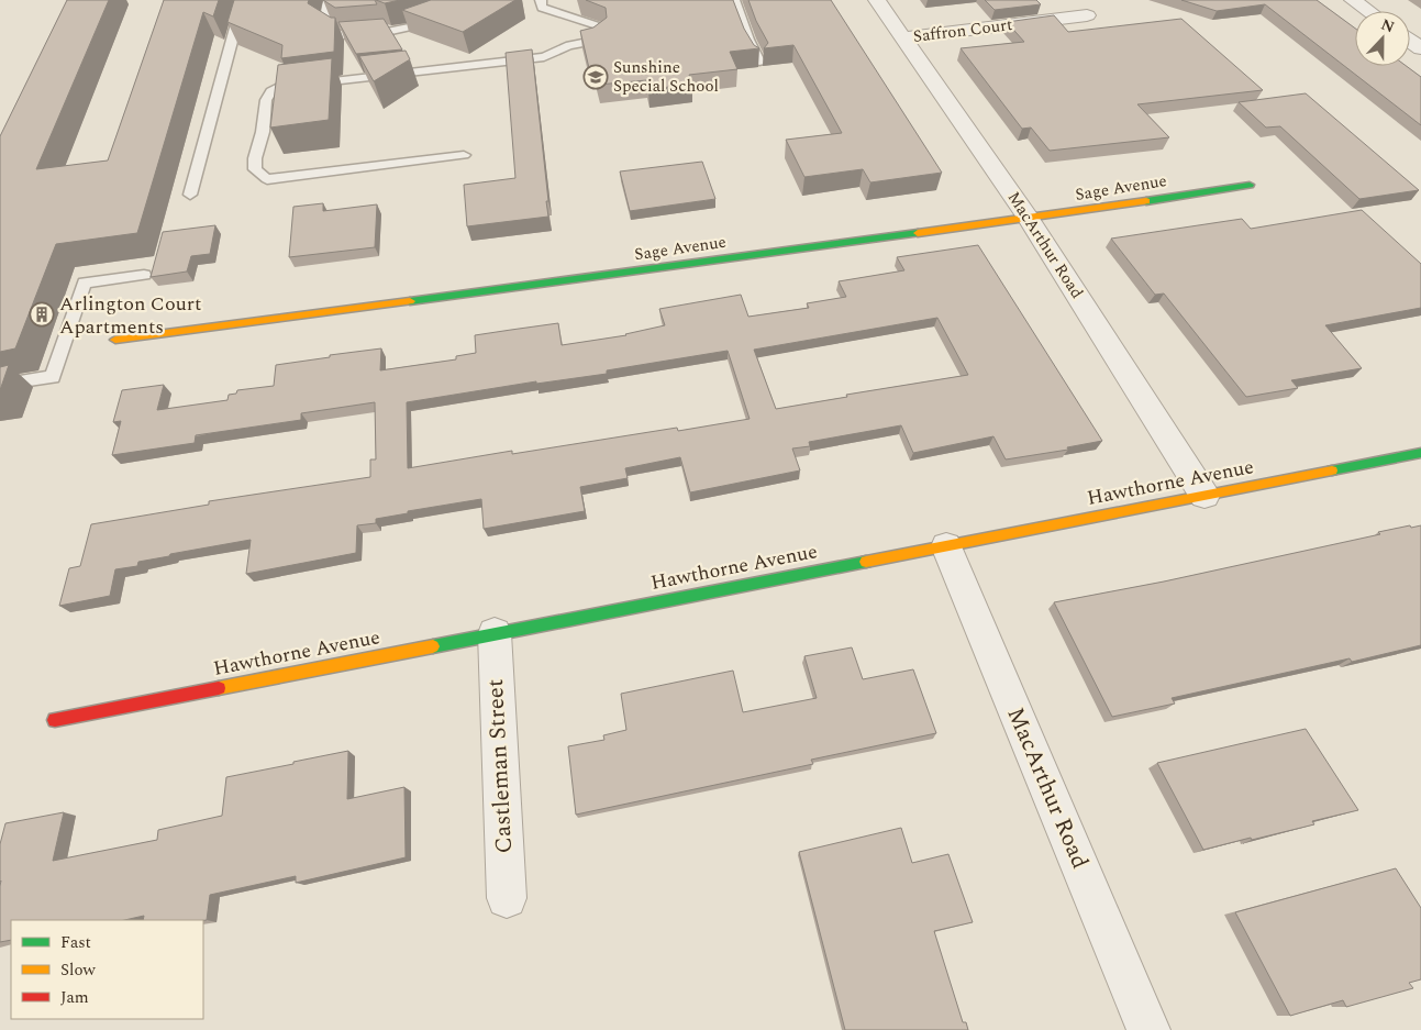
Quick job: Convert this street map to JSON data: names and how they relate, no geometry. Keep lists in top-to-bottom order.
{
  "streets": {
    "street": [
      "Saffron Court",
      "Sage Avenue",
      "MacArthur Road",
      "Hawthorne Avenue",
      "Castleman Street"
    ]
  },
  "crossings": [
    ["Saffron Court", "MacArthur Road"],
    ["Sage Avenue", "MacArthur Road"],
    ["MacArthur Road", "Hawthorne Avenue"],
    ["Hawthorne Avenue", "Castleman Street"]
  ],
  "places": {
    "school or university": ["Sunshine Special School"],
    "building": ["Arlington Court Apartments"]
  },
  "legend": ["Fast", "Slow", "Jam"],
  "north": "top"
}
